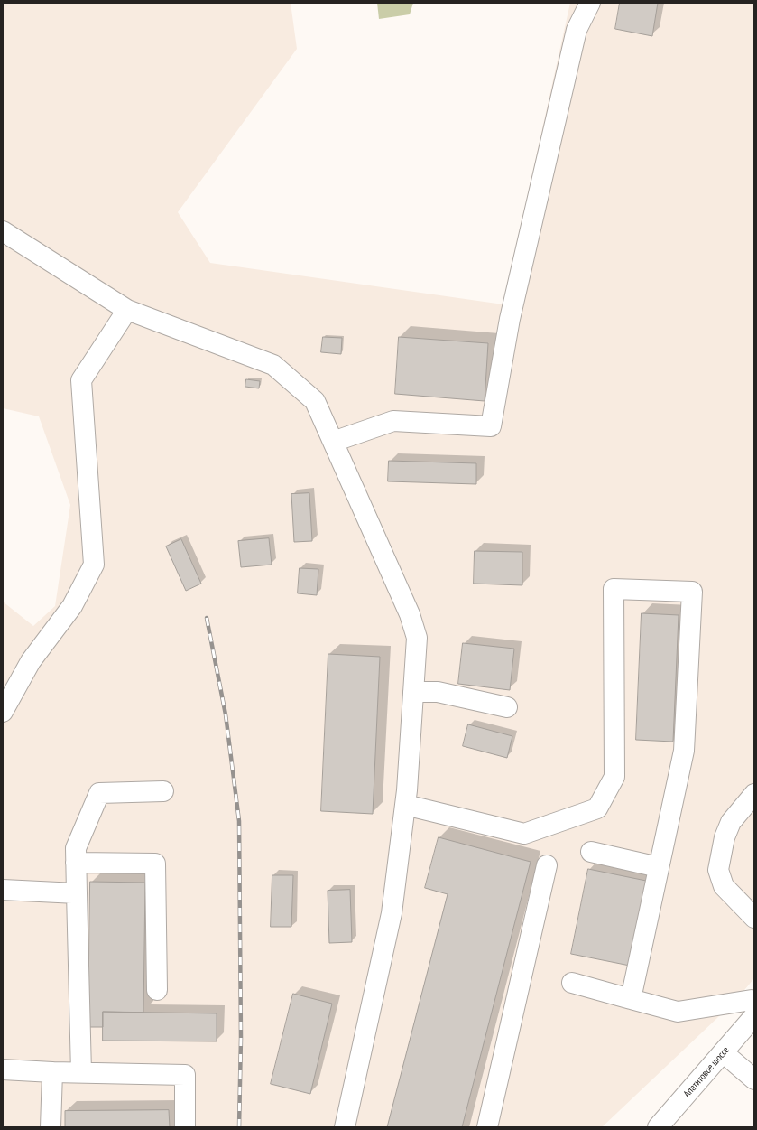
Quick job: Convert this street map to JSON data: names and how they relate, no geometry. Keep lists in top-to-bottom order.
{
  "streets": {
    "street": ["Апатитовое шоссе"]
  }
}
